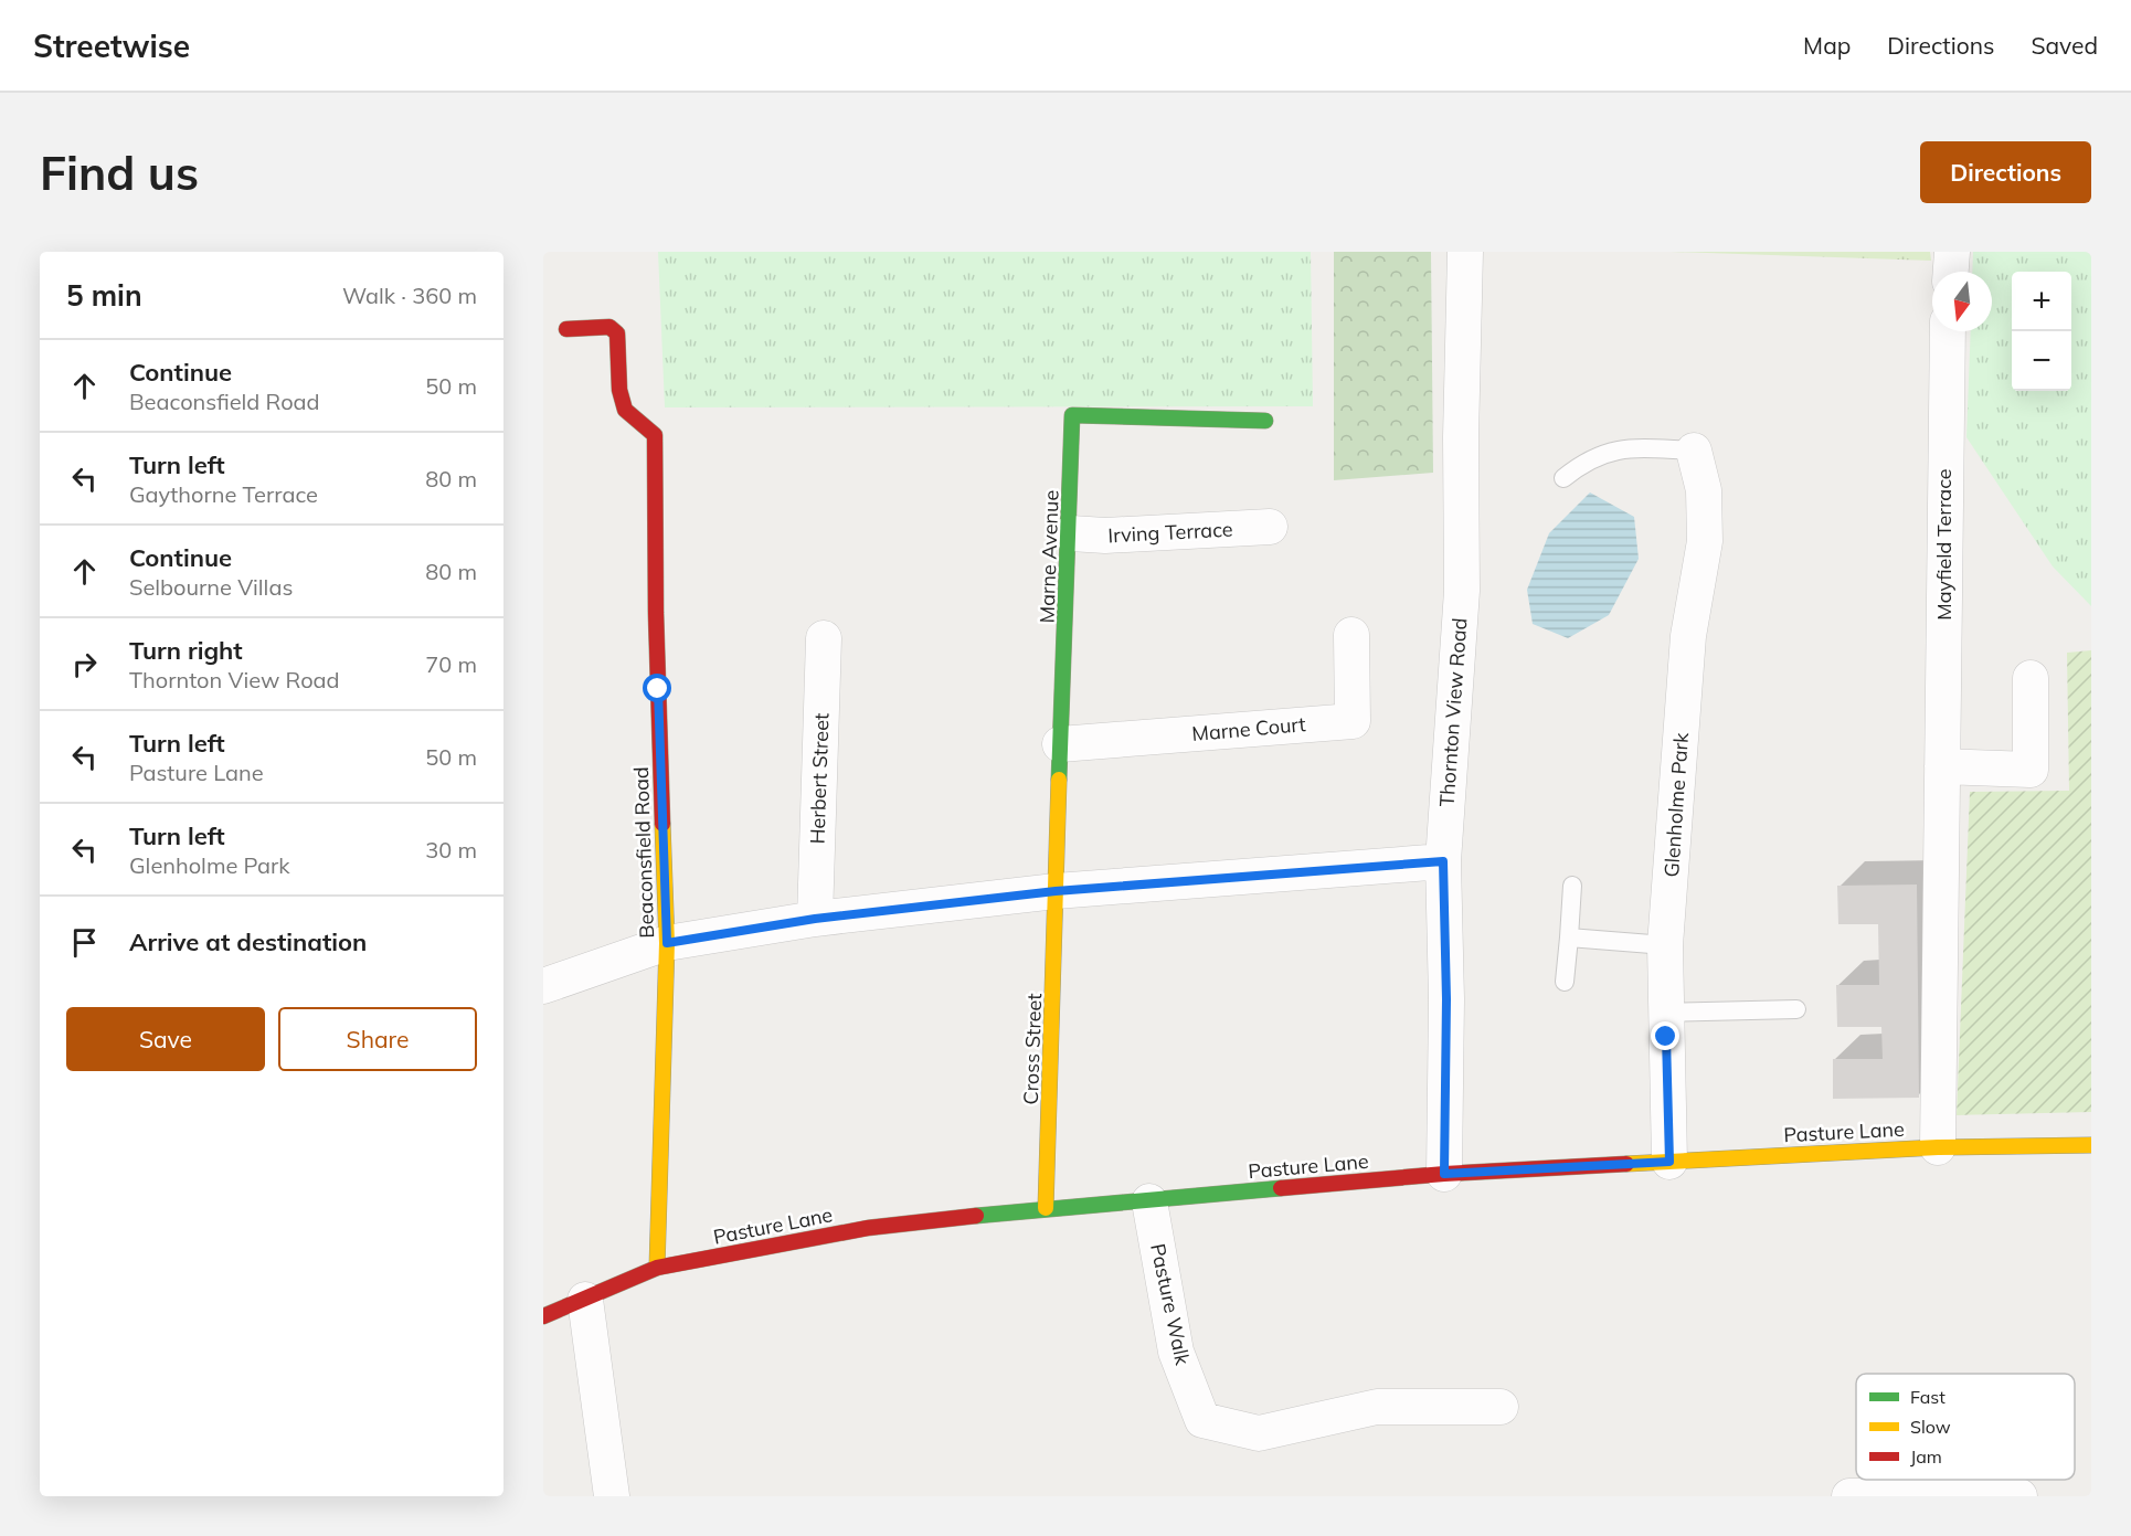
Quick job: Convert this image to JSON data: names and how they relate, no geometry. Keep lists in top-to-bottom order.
{
  "streets": {
    "street": [
      "Irving Terrace",
      "Mayfield Terrace",
      "Marne Avenue",
      "Thornton View Road",
      "Marne Court",
      "Herbert Street",
      "Glenholme Park",
      "Beaconsfield Road",
      "Cross Street",
      "Pasture Lane",
      "Pasture Walk"
    ]
  },
  "crossings": [
    ["Irving Terrace", "Marne Avenue"],
    ["Mayfield Terrace", "Pasture Lane"],
    ["Marne Avenue", "Marne Court"],
    ["Marne Avenue", "Cross Street"],
    ["Thornton View Road", "Pasture Lane"],
    ["Glenholme Park", "Pasture Lane"],
    ["Beaconsfield Road", "Pasture Lane"],
    ["Cross Street", "Pasture Lane"],
    ["Pasture Lane", "Pasture Walk"]
  ],
  "legend": ["Fast", "Slow", "Jam"],
  "north": "bottom",
  "page": {
    "header": "Streetwise",
    "nav": ["Map", "Directions", "Saved"],
    "buttons": [
      "Directions",
      ["Save", "Share"]
    ],
    "title": "Find us",
    "heading": ["5 min", "Walk · 360 m"],
    "map_buttons": ["+", "−"],
    "list": [
      ["Continue", "Beaconsfield Road", "50 m"],
      ["Turn left", "Gaythorne Terrace", "80 m"],
      ["Continue", "Selbourne Villas", "80 m"],
      ["Turn right", "Thornton View Road", "70 m"],
      ["Turn left", "Pasture Lane", "50 m"],
      ["Turn left", "Glenholme Park", "30 m"],
      "Arrive at destination"
    ]
  }
}
